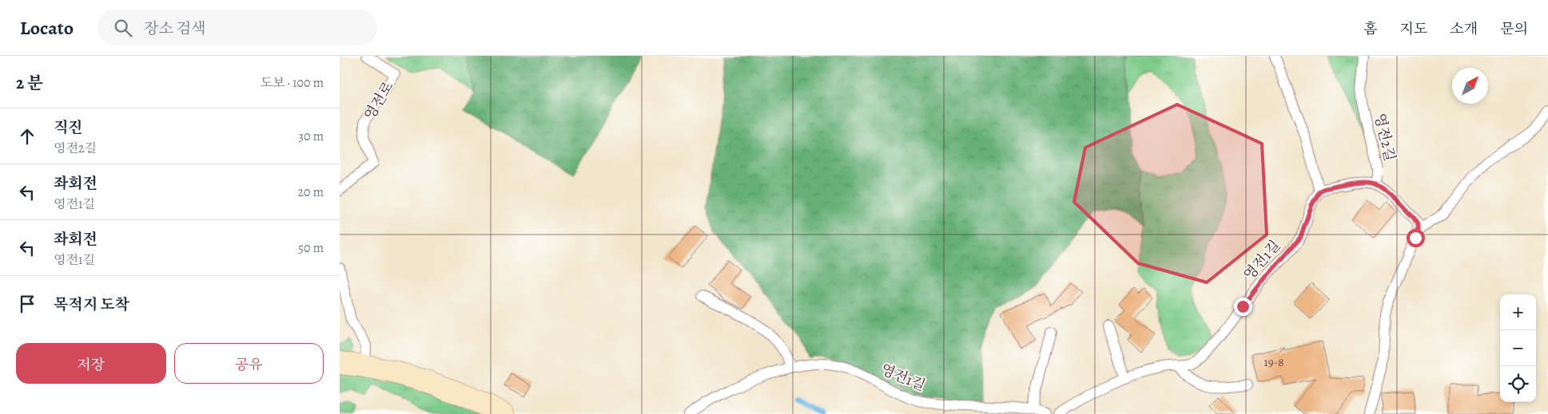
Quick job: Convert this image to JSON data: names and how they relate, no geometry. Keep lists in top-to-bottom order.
{
  "streets": {
    "lane": ["영전로", "영전2길", "영전1길"]
  },
  "house_numbers": ["19-8"],
  "north": "top right",
  "page": {
    "header": "Locato",
    "search": "장소 검색",
    "nav": [
      "홈",
      "지도",
      "소개",
      "문의"
    ],
    "heading": ["2 분", "도보 · 100 m"],
    "list": [
      ["직진", "영전2길", "30 m"],
      ["좌회전", "영전1길", "20 m"],
      ["좌회전", "영전1길", "50 m"],
      "목적지 도착"
    ],
    "map_buttons": ["+", "−"],
    "buttons": ["저장", "공유"]
  }
}
